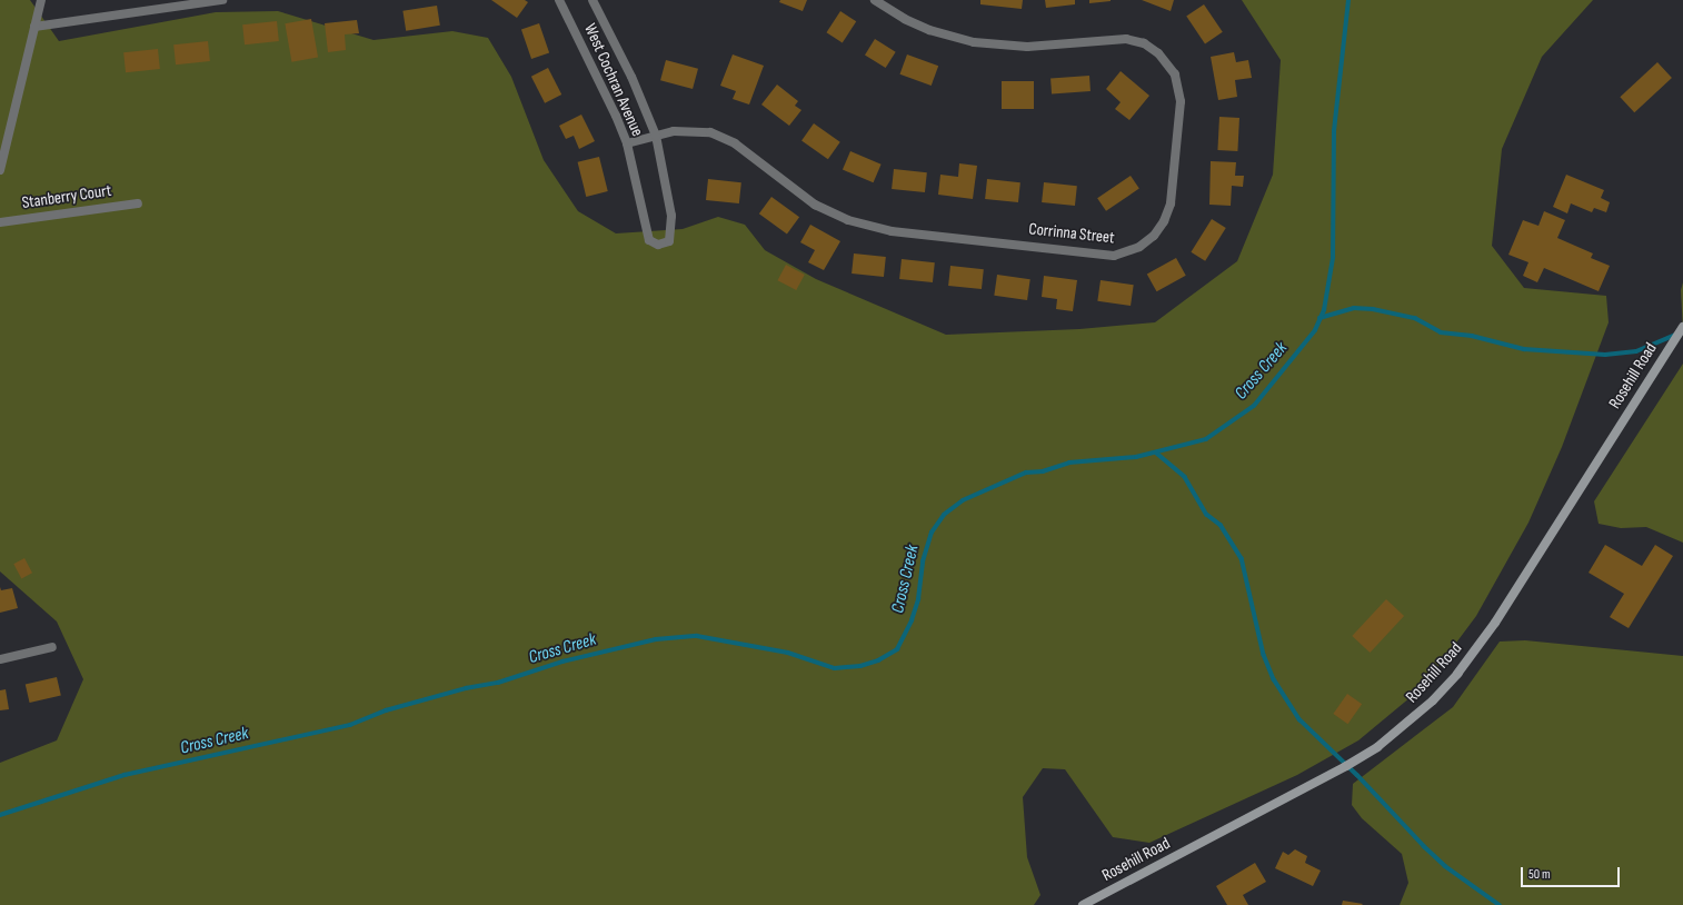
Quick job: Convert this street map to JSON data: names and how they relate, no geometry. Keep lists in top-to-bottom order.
{
  "streets": {
    "main road": ["Rosehill Road"],
    "street": ["West Cochran Avenue", "Stanberry Court", "Corrinna Street"]
  },
  "crossings": [
    ["West Cochran Avenue", "Corrinna Street"]
  ],
  "water": ["Cross Creek"],
  "scale_bar": "50 m"
}
